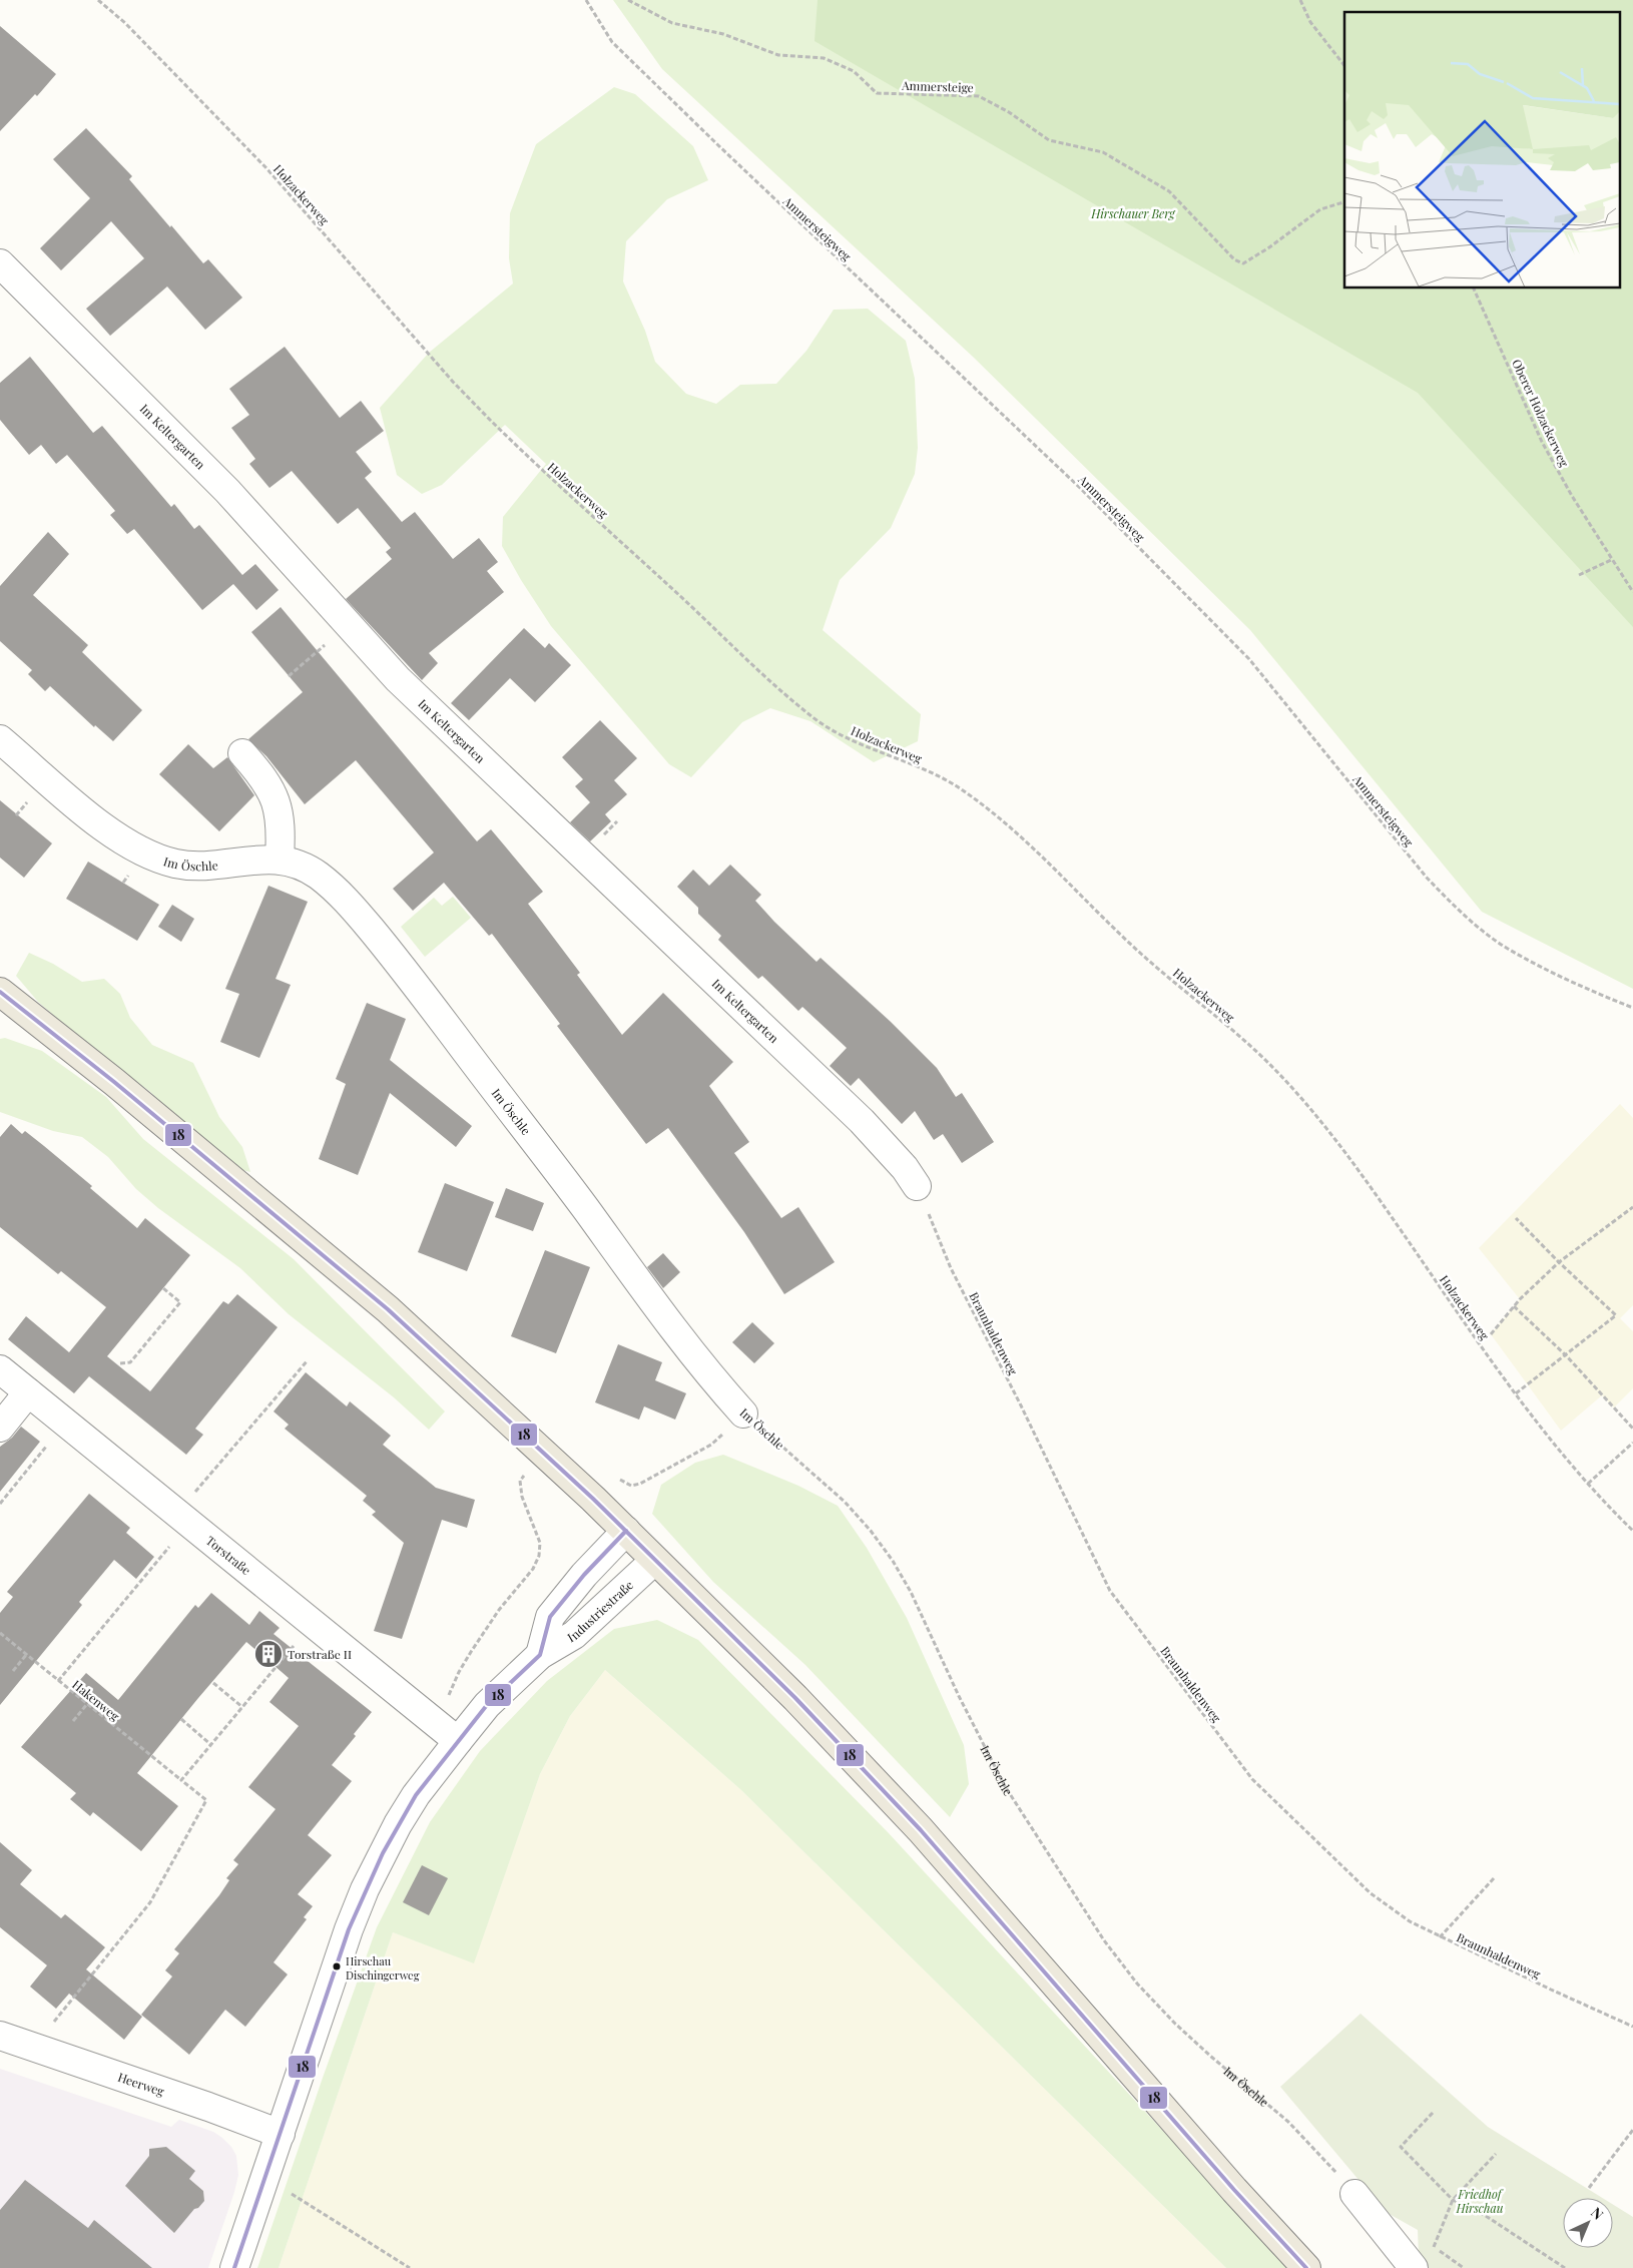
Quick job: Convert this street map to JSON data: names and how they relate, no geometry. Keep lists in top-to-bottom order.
{
  "streets": {
    "street": [
      "Im Keltergarten",
      "Im Öschle",
      "Torstraße",
      "Industriestraße",
      "Heerweg"
    ],
    "path": [
      "Ammersteige",
      "Holzackerweg",
      "Ammersteigweg",
      "Oberer Holzackerweg",
      "Braunhaldenweg",
      "Hakenweg"
    ]
  },
  "crossings": [
    ["Im Keltergarten", "Braunhaldenweg"],
    ["Torstraße", "Industriestraße"],
    ["Industriestraße", "Heerweg"],
    ["Hakenweg", "Heerweg"]
  ],
  "parks": ["Hirschauer Berg", "Friedhof Hirschau"],
  "places": {
    "building": ["Torstraße II"],
    "other": ["Hirschau Dischingerweg"]
  },
  "lines": ["transit line 18"],
  "north": "top right"
}
